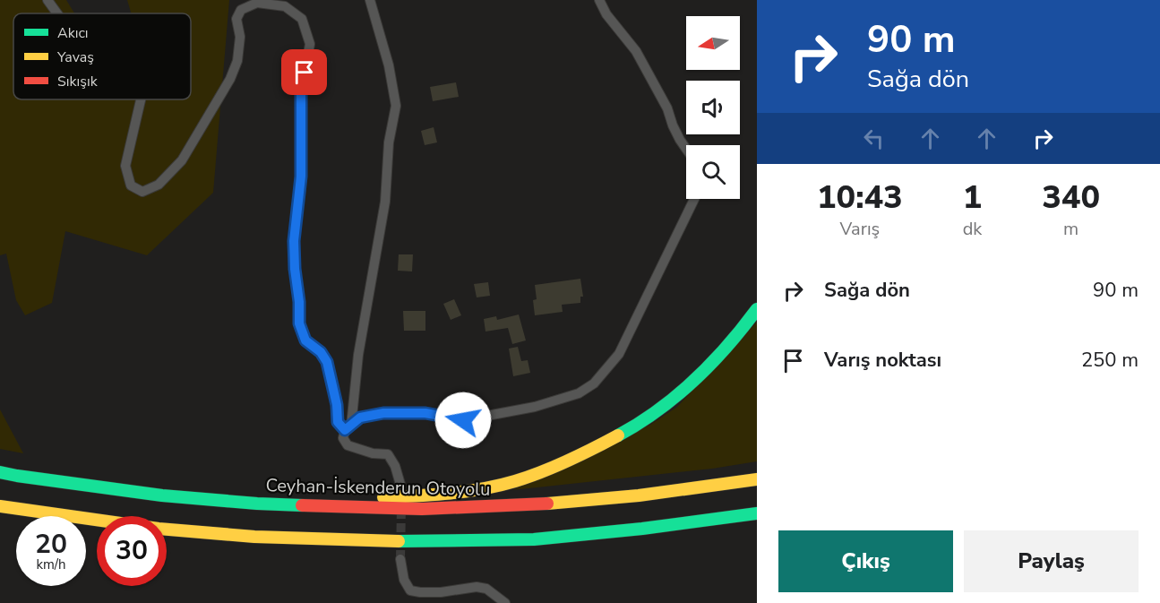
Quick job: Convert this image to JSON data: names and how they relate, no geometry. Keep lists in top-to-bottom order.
{
  "streets": {
    "highway": ["Ceyhan-İskenderun Otoyolu"]
  },
  "legend": ["Akıcı", "Yavaş", "Sıkışık"],
  "north": "left",
  "page": {
    "turn": ["90 m", "Sağa dön"],
    "eta": [
      "10:43",
      "Varış",
      "1",
      "dk",
      "340",
      "m"
    ],
    "list": [
      {
        "name": "Sağa dön",
        "value": "90 m"
      },
      {
        "name": "Varış noktası",
        "value": "250 m"
      }
    ],
    "speed": "20 km/h",
    "limit": "30",
    "buttons": ["Çıkış", "Paylaş"]
  }
}
